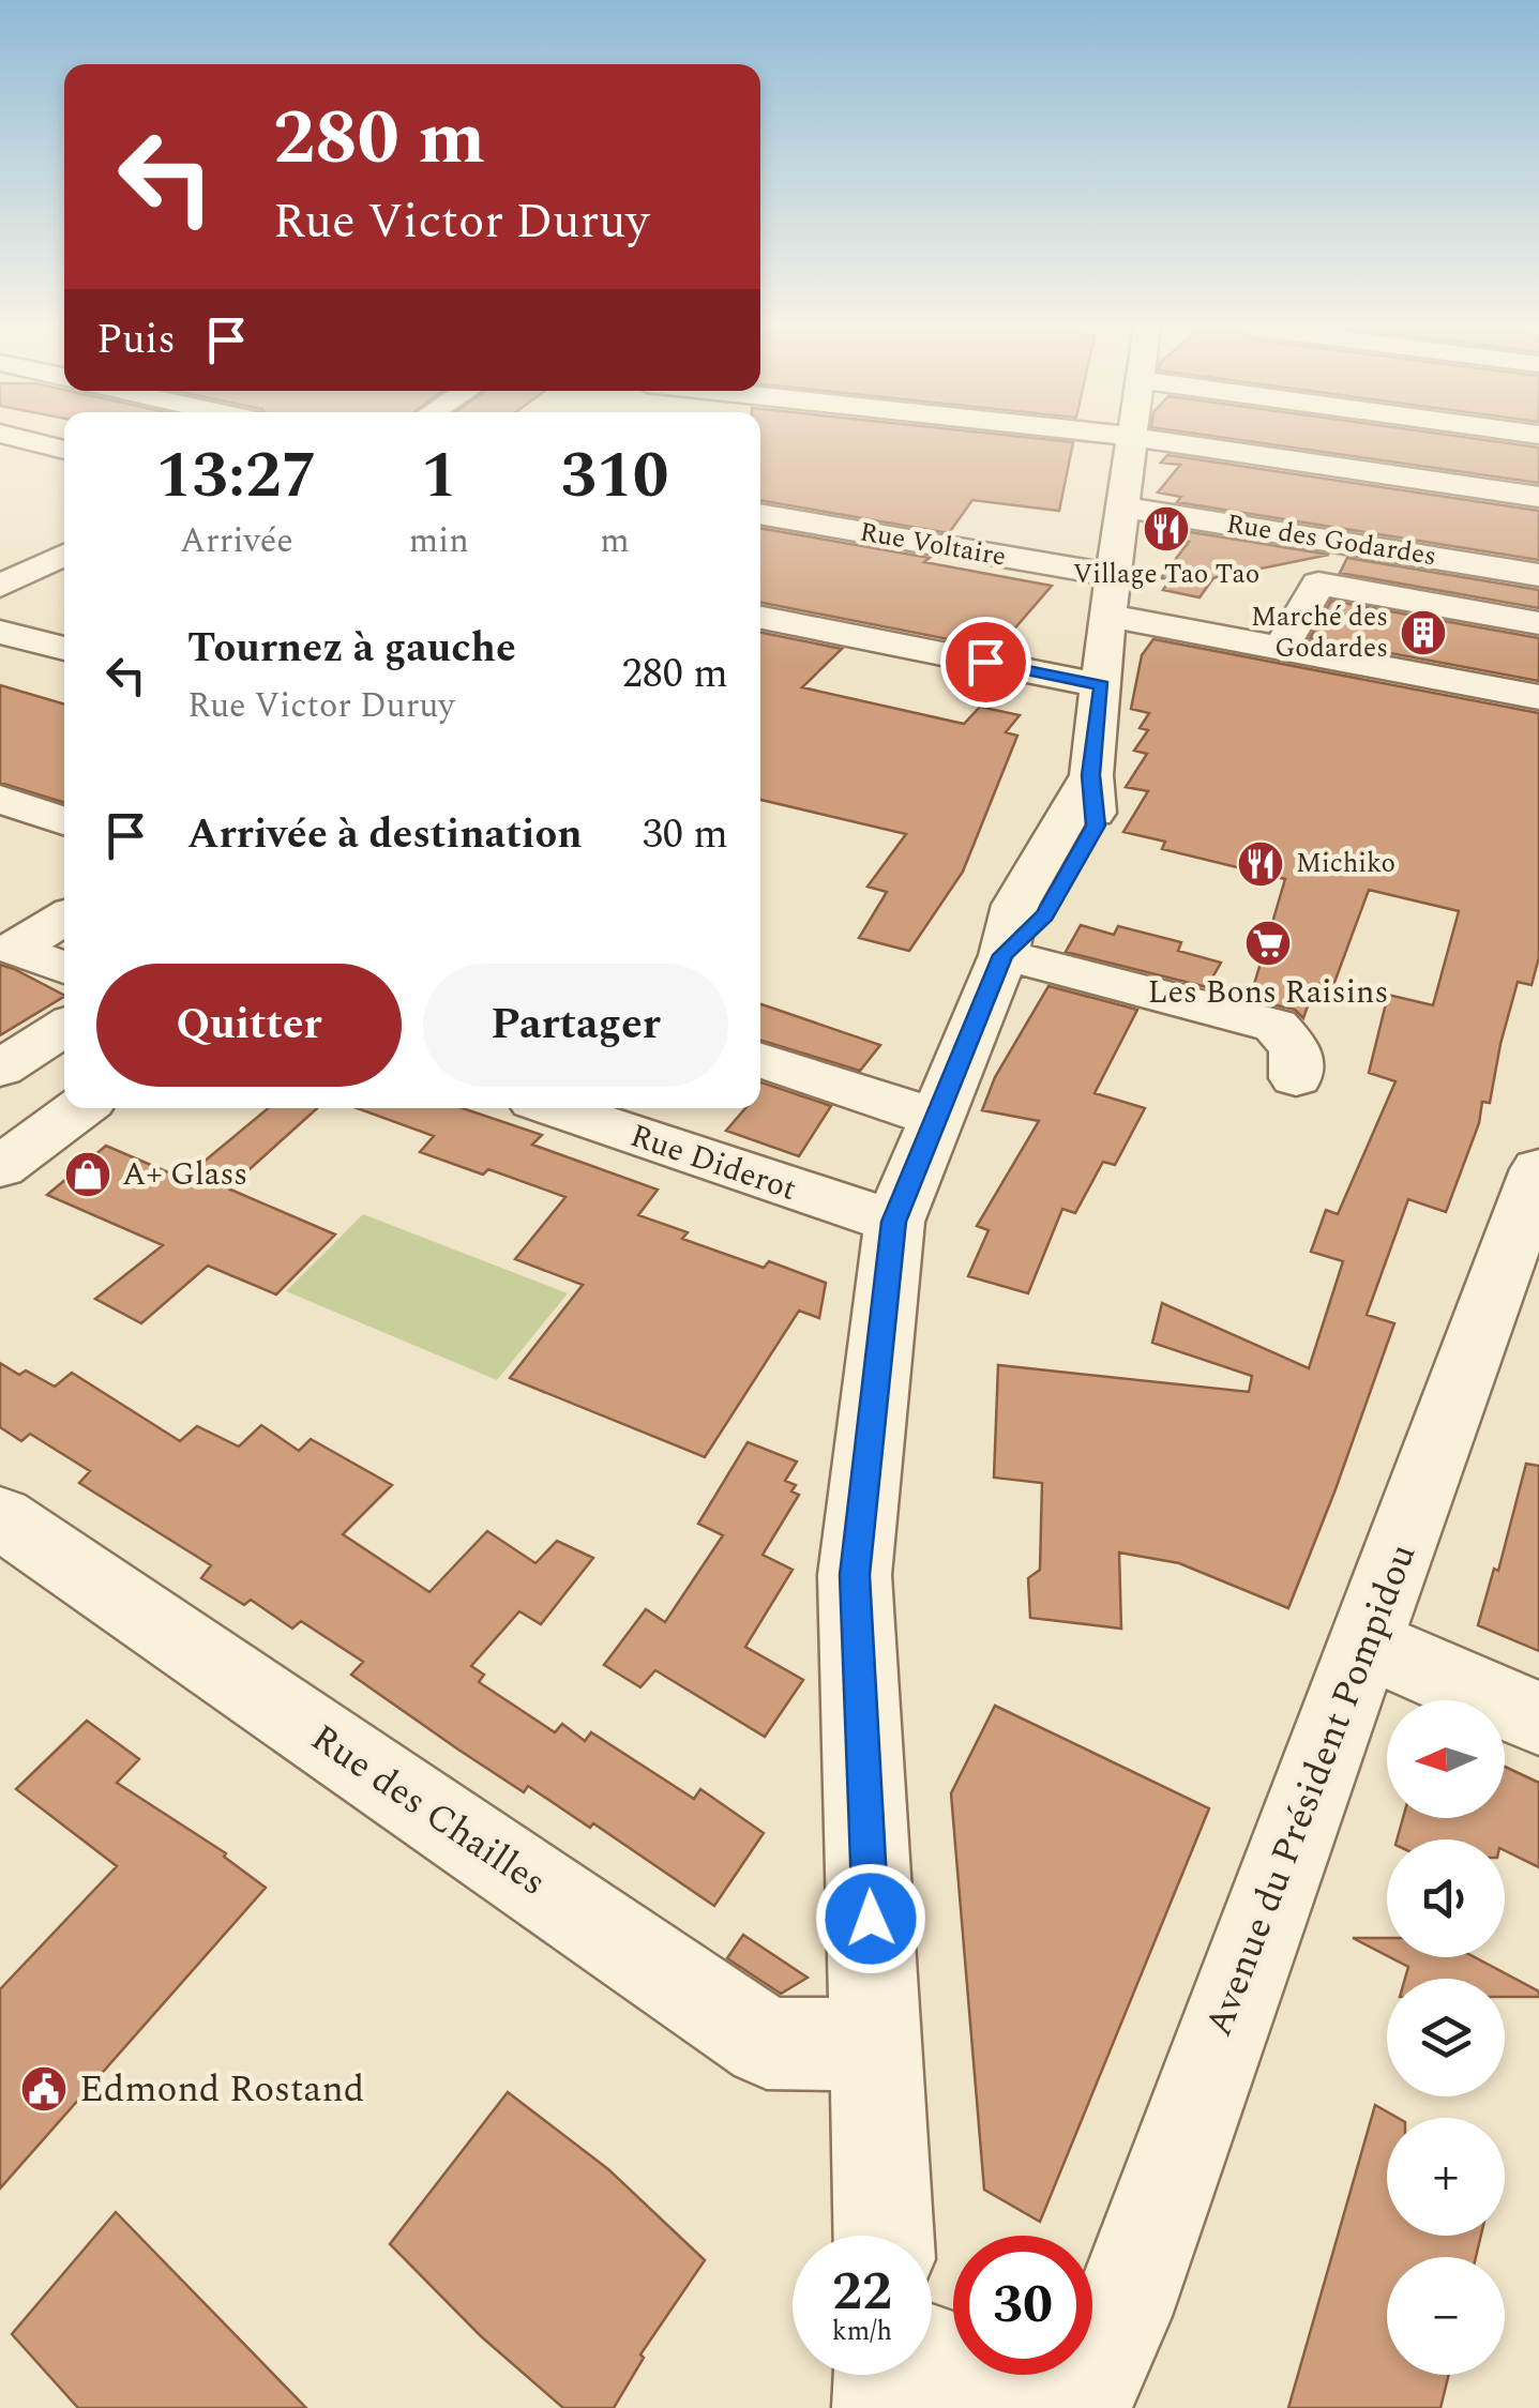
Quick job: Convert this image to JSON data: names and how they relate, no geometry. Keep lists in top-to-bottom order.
{
  "streets": {
    "street": [
      "Rue des Godardes",
      "Rue Voltaire",
      "Rue Diderot",
      "Avenue du Président Pompidou",
      "Rue des Chailles"
    ]
  },
  "places": {
    "restaurant": ["Village Tao Tao", "Michiko"],
    "building": ["Marché des Godardes"],
    "supermarket": ["Les Bons Raisins"],
    "shop": ["A+ Glass"],
    "public building": ["Edmond Rostand"]
  },
  "north": "left",
  "page": {
    "turn": ["280 m", "Rue Victor Duruy"],
    "then": "Puis",
    "eta": [
      "13:27",
      "Arrivée",
      "1",
      "min",
      "310",
      "m"
    ],
    "list": [
      {
        "name": "Tournez à gauche",
        "note": "Rue Victor Duruy",
        "value": "280 m"
      },
      {
        "name": "Arrivée à destination",
        "value": "30 m"
      }
    ],
    "buttons": ["Quitter", "Partager"],
    "map_buttons": ["+", "−"],
    "speed": "22 km/h",
    "limit": "30"
  }
}
